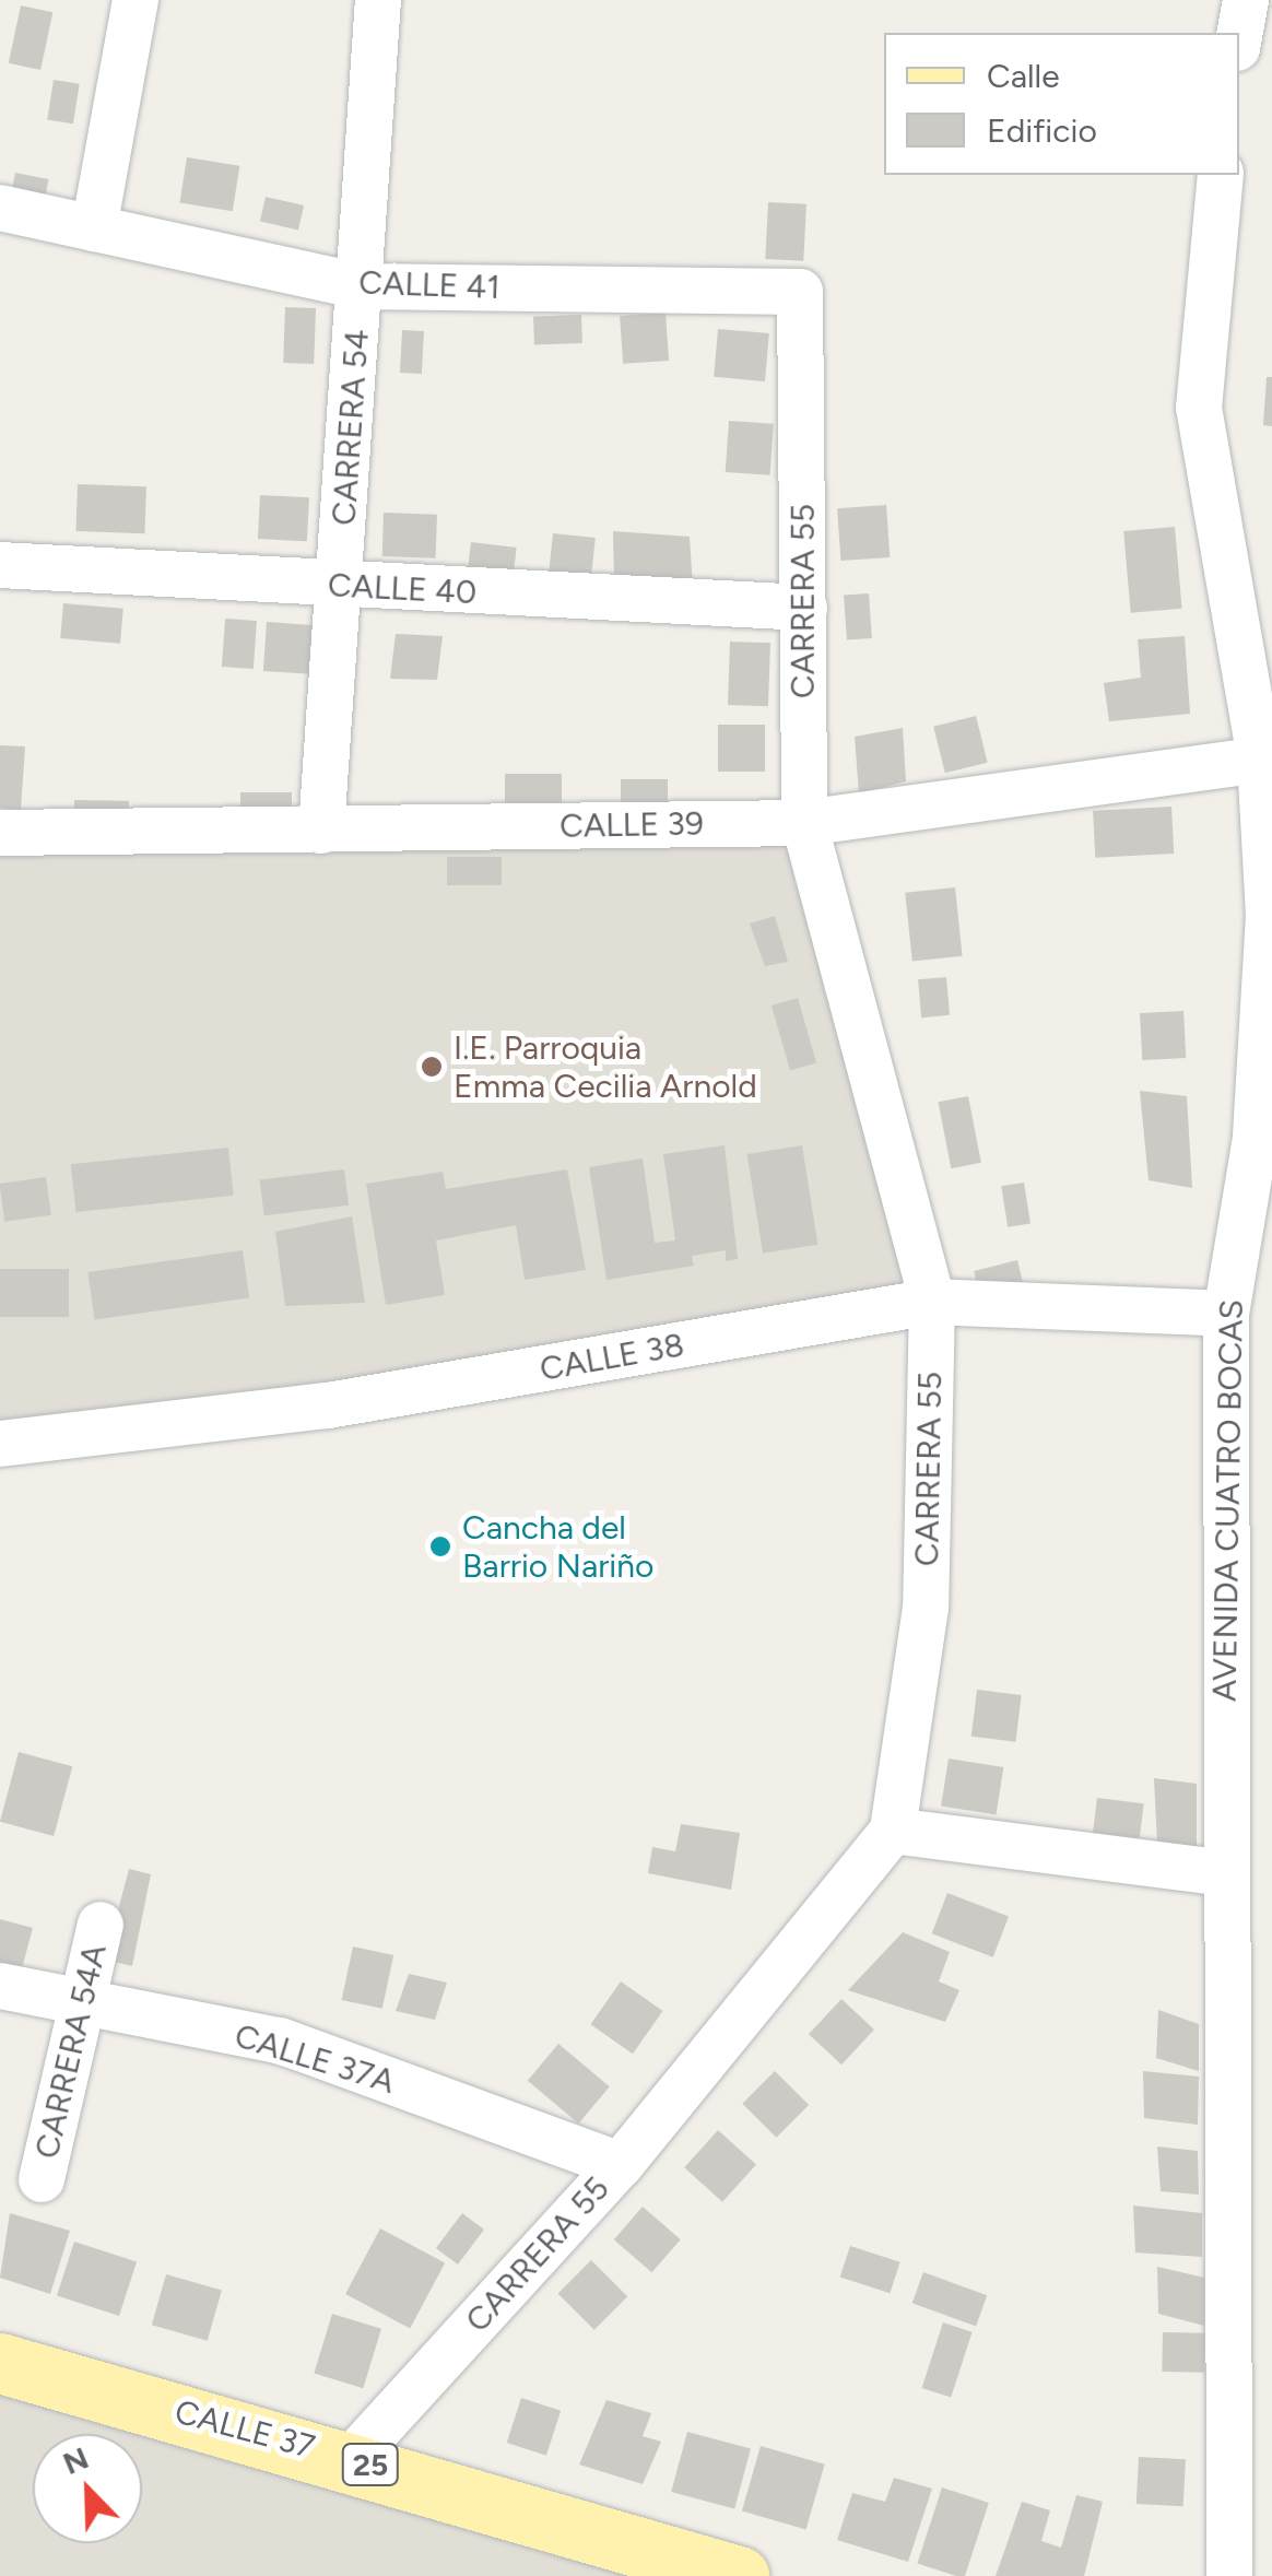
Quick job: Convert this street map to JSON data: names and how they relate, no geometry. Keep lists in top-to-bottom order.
{
  "streets": {
    "main road": ["CALLE 37", "25"],
    "street": [
      "CALLE 41",
      "CARRERA 54",
      "CALLE 40",
      "CARRERA 55",
      "CALLE 39",
      "CALLE 38",
      "AVENIDA CUATRO BOCAS",
      "CARRERA 54A",
      "CALLE 37A"
    ]
  },
  "crossings": [
    ["CALLE 41", "CARRERA 54"],
    ["CALLE 41", "CARRERA 55"],
    ["CARRERA 54", "CALLE 40"],
    ["CARRERA 54", "CALLE 39"],
    ["CALLE 40", "CARRERA 55"],
    ["CARRERA 55", "CALLE 39"],
    ["CARRERA 55", "CALLE 38"],
    ["CARRERA 55", "CALLE 37A"],
    ["CARRERA 55", "CALLE 37"],
    ["CALLE 39", "AVENIDA CUATRO BOCAS"],
    ["CALLE 38", "AVENIDA CUATRO BOCAS"],
    ["CARRERA 54A", "CALLE 37A"]
  ],
  "places": ["I.E. Parroquia Emma Cecilia Arnold", "Cancha del Barrio Nariño"],
  "legend": ["Calle", "Edificio"],
  "north": "top left"
}
